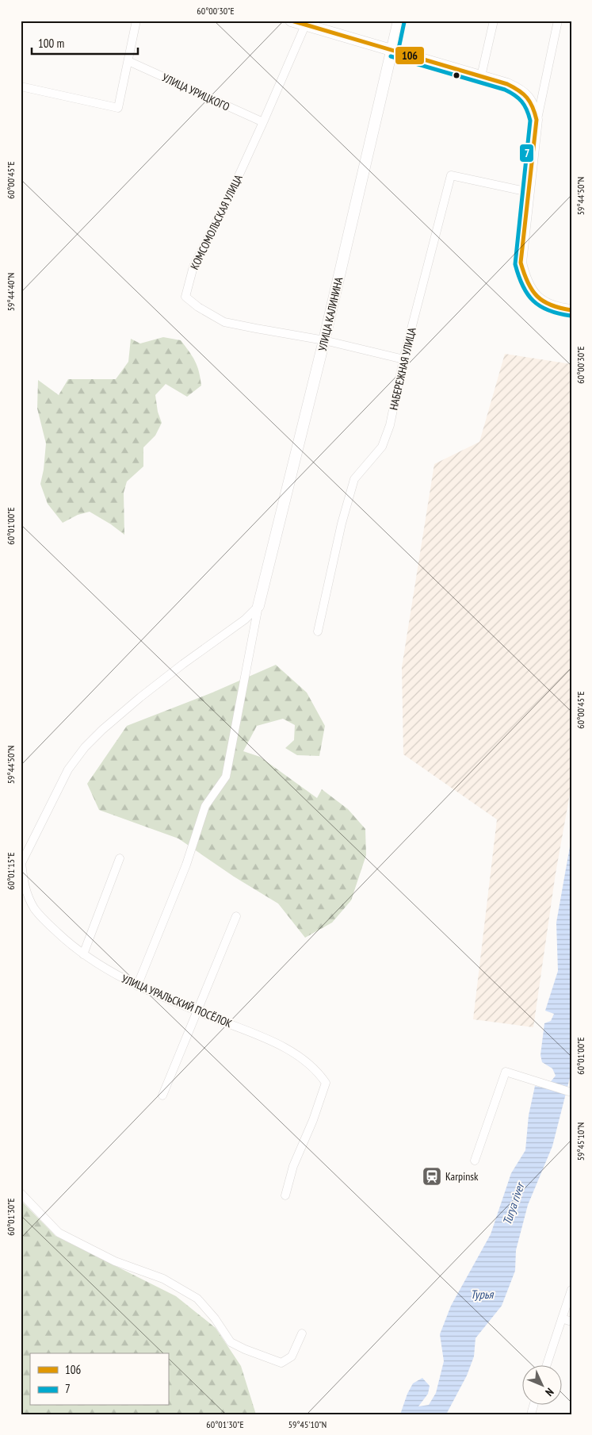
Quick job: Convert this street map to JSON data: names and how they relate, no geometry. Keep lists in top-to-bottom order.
{
  "streets": {
    "street": [
      "УЛИЦА УРИЦКОГО",
      "КОМСОМОЛЬСКАЯ УЛИЦА",
      "УЛИЦА КАЛИНИНА",
      "НАБЕРЕЖНАЯ УЛИЦА",
      "УЛИЦА УРАЛЬСКИЙ ПОСЁЛОК"
    ]
  },
  "crossings": [
    ["УЛИЦА УРИЦКОГО", "КОМСОМОЛЬСКАЯ УЛИЦА"],
    ["КОМСОМОЛЬСКАЯ УЛИЦА", "УЛИЦА КАЛИНИНА"],
    ["КОМСОМОЛЬСКАЯ УЛИЦА", "НАБЕРЕЖНАЯ УЛИЦА"]
  ],
  "water": ["Turya river", "Турья"],
  "places": {
    "station": ["Karpinsk"]
  },
  "lines": ["transit line 106", "transit line 7"],
  "legend": ["106", "7"],
  "scale_bar": "100 m",
  "north": "bottom right",
  "coordinates": [
    "60°00'30\"E",
    "60°00'45\"E",
    "59°44'50\"N",
    "59°44'40\"N",
    "60°01'00\"E",
    "60°01'15\"E",
    "59°45'10\"N",
    "60°01'30\"E"
  ]
}
